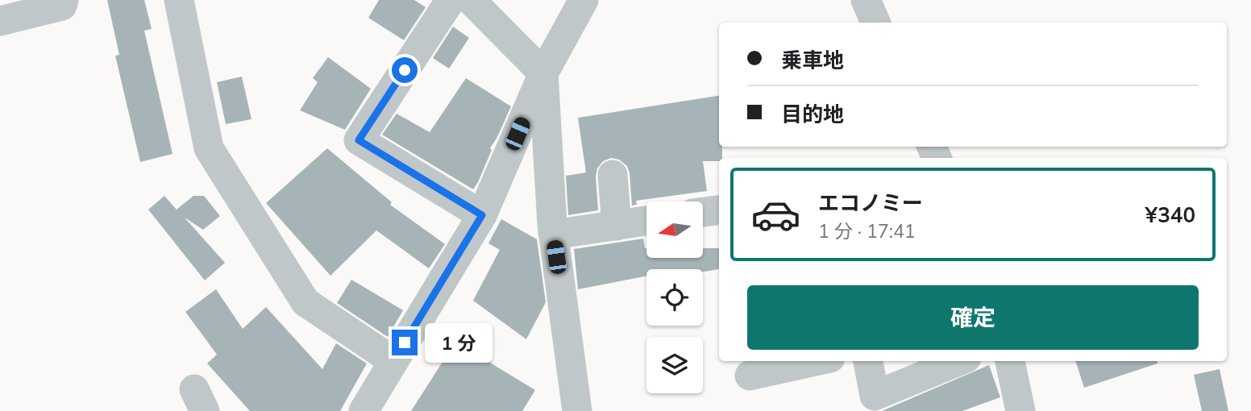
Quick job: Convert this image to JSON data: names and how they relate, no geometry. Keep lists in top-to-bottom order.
{
  "north": "left",
  "page": {
    "banner": ["乗車地", "目的地"],
    "list": [
      {
        "name": "エコノミー",
        "note": "1 分 · 17:41",
        "value": "¥340"
      }
    ],
    "buttons": "確定",
    "bubble": "1 分"
  }
}
